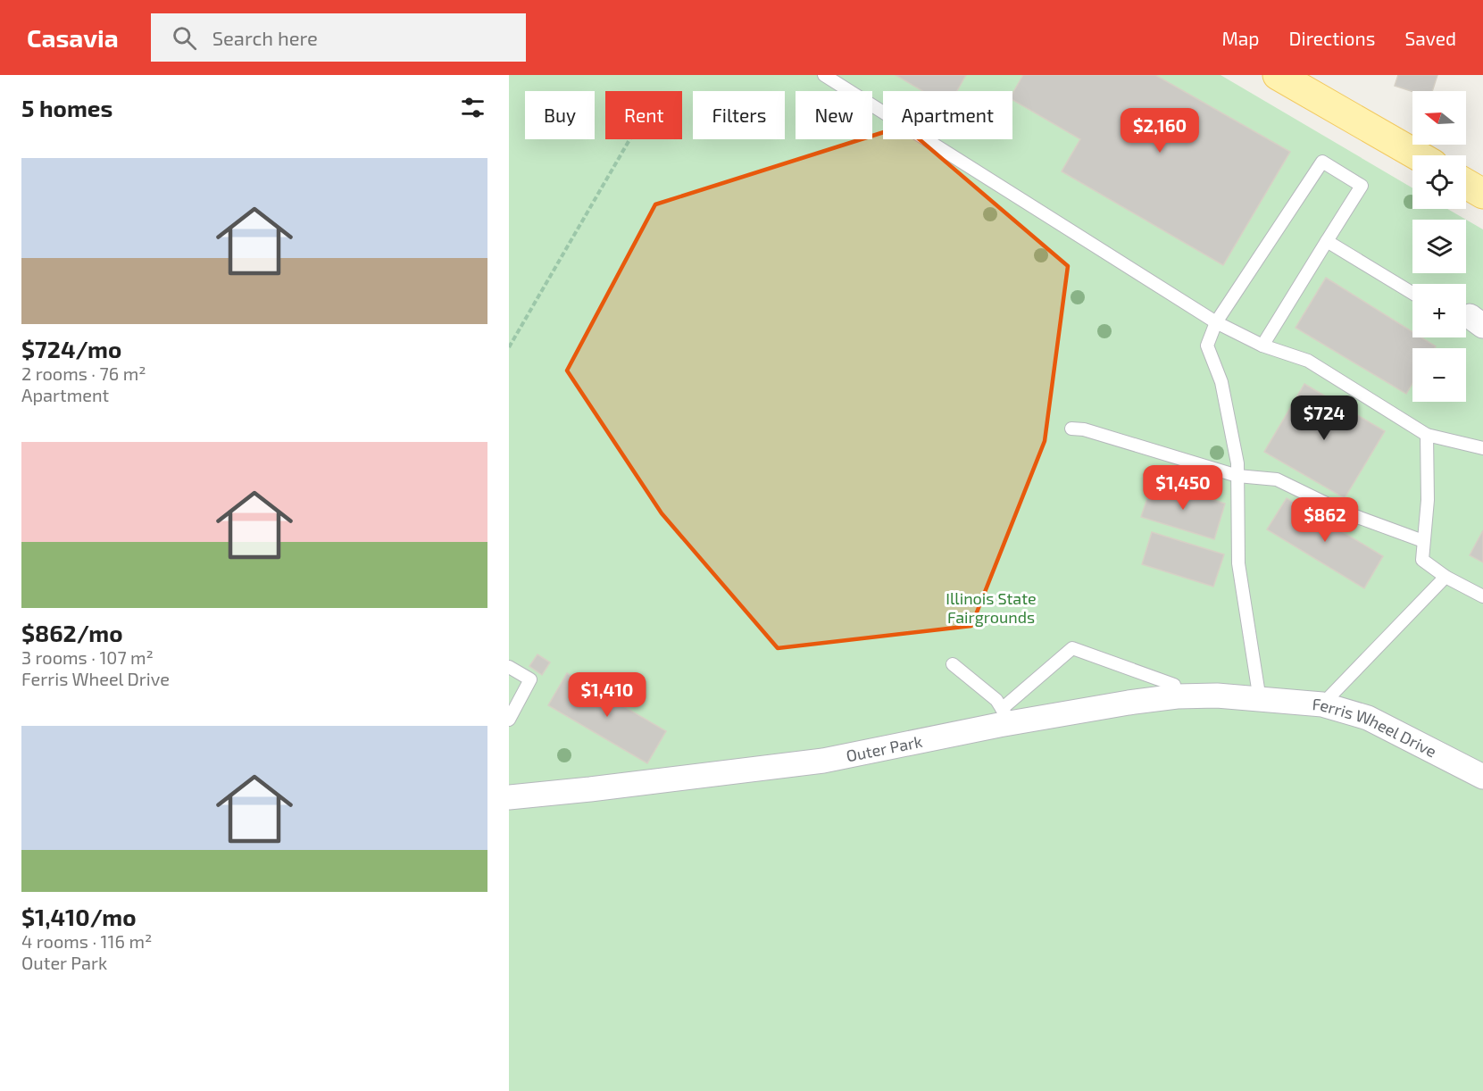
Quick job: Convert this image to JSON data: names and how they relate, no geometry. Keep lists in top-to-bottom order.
{
  "streets": {
    "street": ["Ferris Wheel Drive", "Outer Park"]
  },
  "crossings": [
    ["Ferris Wheel Drive", "Outer Park"]
  ],
  "parks": ["Illinois State Fairgrounds"],
  "north": "left",
  "page": {
    "header": "Casavia",
    "search": "Search here",
    "nav": ["Map", "Directions", "Saved"],
    "heading": "5 homes",
    "map_buttons": ["+", "−"],
    "chip": [
      "Buy",
      "Rent",
      "Filters",
      "New",
      "Apartment"
    ],
    "price": [
      "$2,160",
      "$724",
      "$1,450",
      "$862",
      "$1,410"
    ],
    "list": [
      {
        "name": "$724/mo",
        "note": "2 rooms · 76 m² · Apartment"
      },
      {
        "name": "$862/mo",
        "note": "3 rooms · 107 m² · Ferris Wheel Drive"
      },
      {
        "name": "$1,410/mo",
        "note": "4 rooms · 116 m² · Outer Park"
      }
    ]
  }
}
